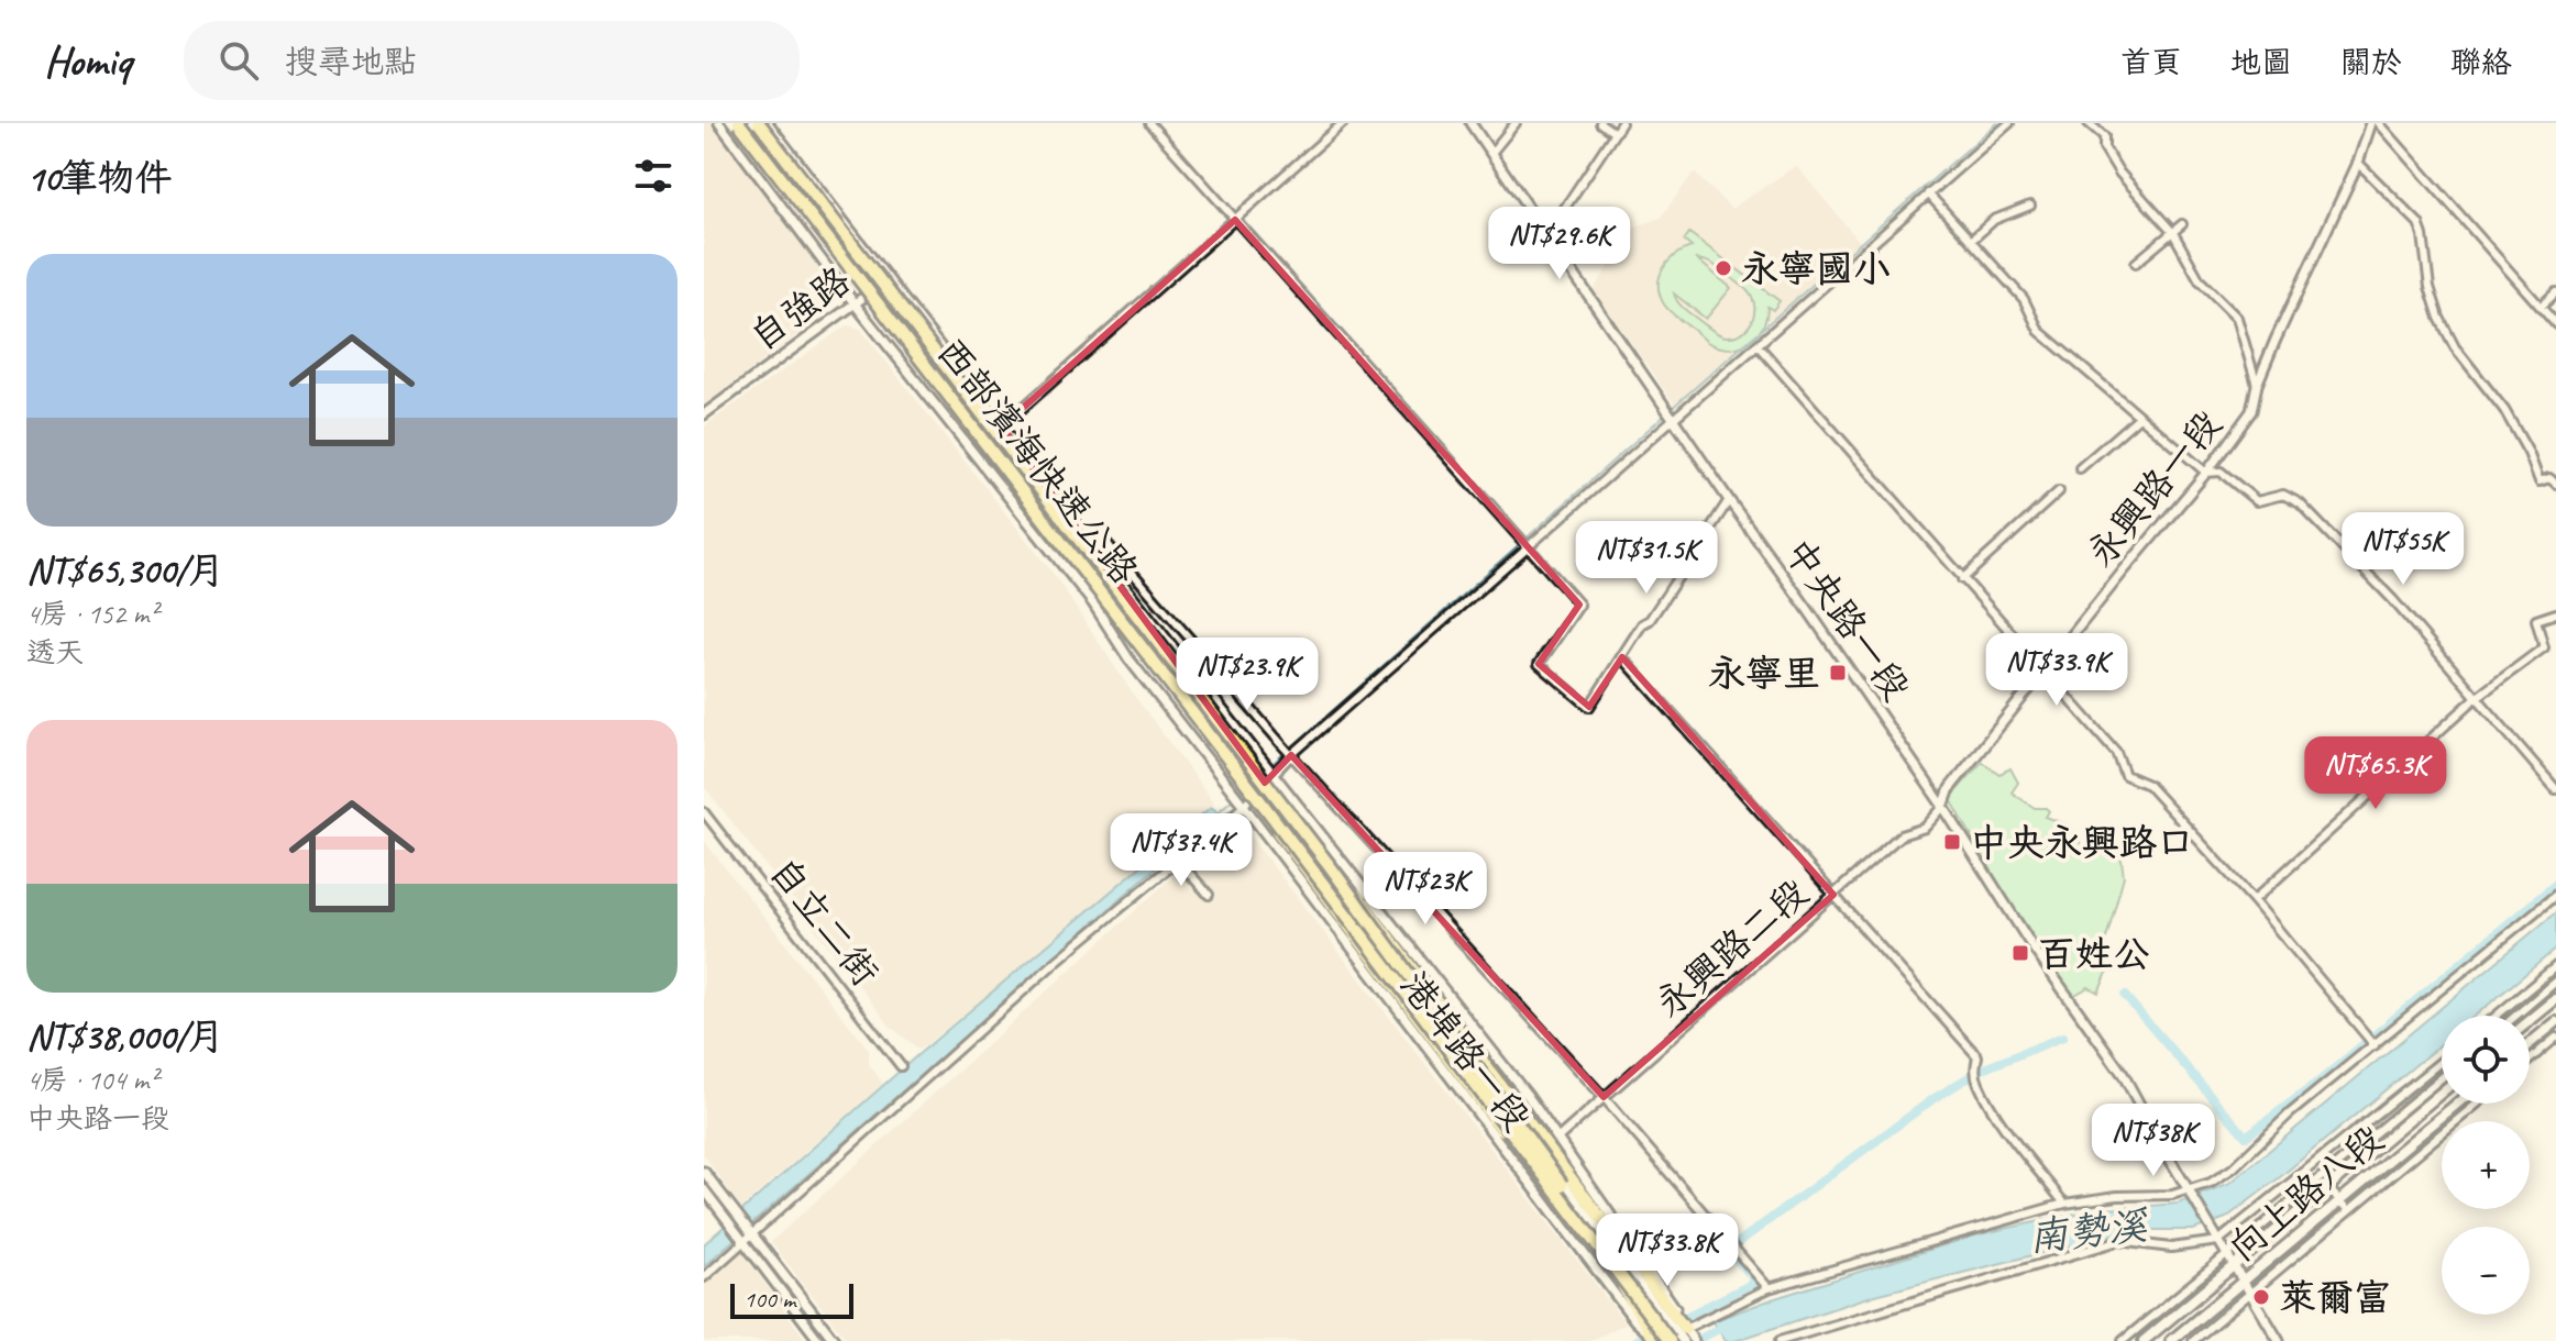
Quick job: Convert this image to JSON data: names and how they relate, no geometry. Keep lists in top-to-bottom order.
{
  "streets": {
    "highway": ["西部濱海快速公路"],
    "main road": ["向上路八段"],
    "street": [
      "自強路",
      "永興路一段",
      "中央路一段",
      "自立二街",
      "永興路二段",
      "港埠路一段"
    ]
  },
  "crossings": [
    ["自強路", "港埠路一段"],
    ["西部濱海快速公路", "港埠路一段"],
    ["永興路一段", "中央路一段"],
    ["永興路一段", "永興路二段"],
    ["中央路一段", "永興路二段"],
    ["永興路二段", "港埠路一段"]
  ],
  "water": ["南勢溪"],
  "places": {
    "other": ["永寧國小", "萊爾富"],
    "transit": ["永寧里", "中央永興路口", "百姓公"]
  },
  "scale_bar": "100 m",
  "page": {
    "header": "Homiq",
    "search": "搜尋地點",
    "nav": [
      "首頁",
      "地圖",
      "關於",
      "聯絡"
    ],
    "heading": "10筆物件",
    "price": [
      "NT$29.6K",
      "NT$55K",
      "NT$31.5K",
      "NT$33.9K",
      "NT$23.9K",
      "NT$65.3K",
      "NT$37.4K",
      "NT$23K",
      "NT$38K",
      "NT$33.8K"
    ],
    "list": [
      {
        "name": "NT$65,300/月",
        "note": "4房 · 152 m² · 透天"
      },
      {
        "name": "NT$38,000/月",
        "note": "4房 · 104 m² · 中央路一段"
      }
    ],
    "map_buttons": ["+", "−"],
    "scale": "100 m"
  }
}
